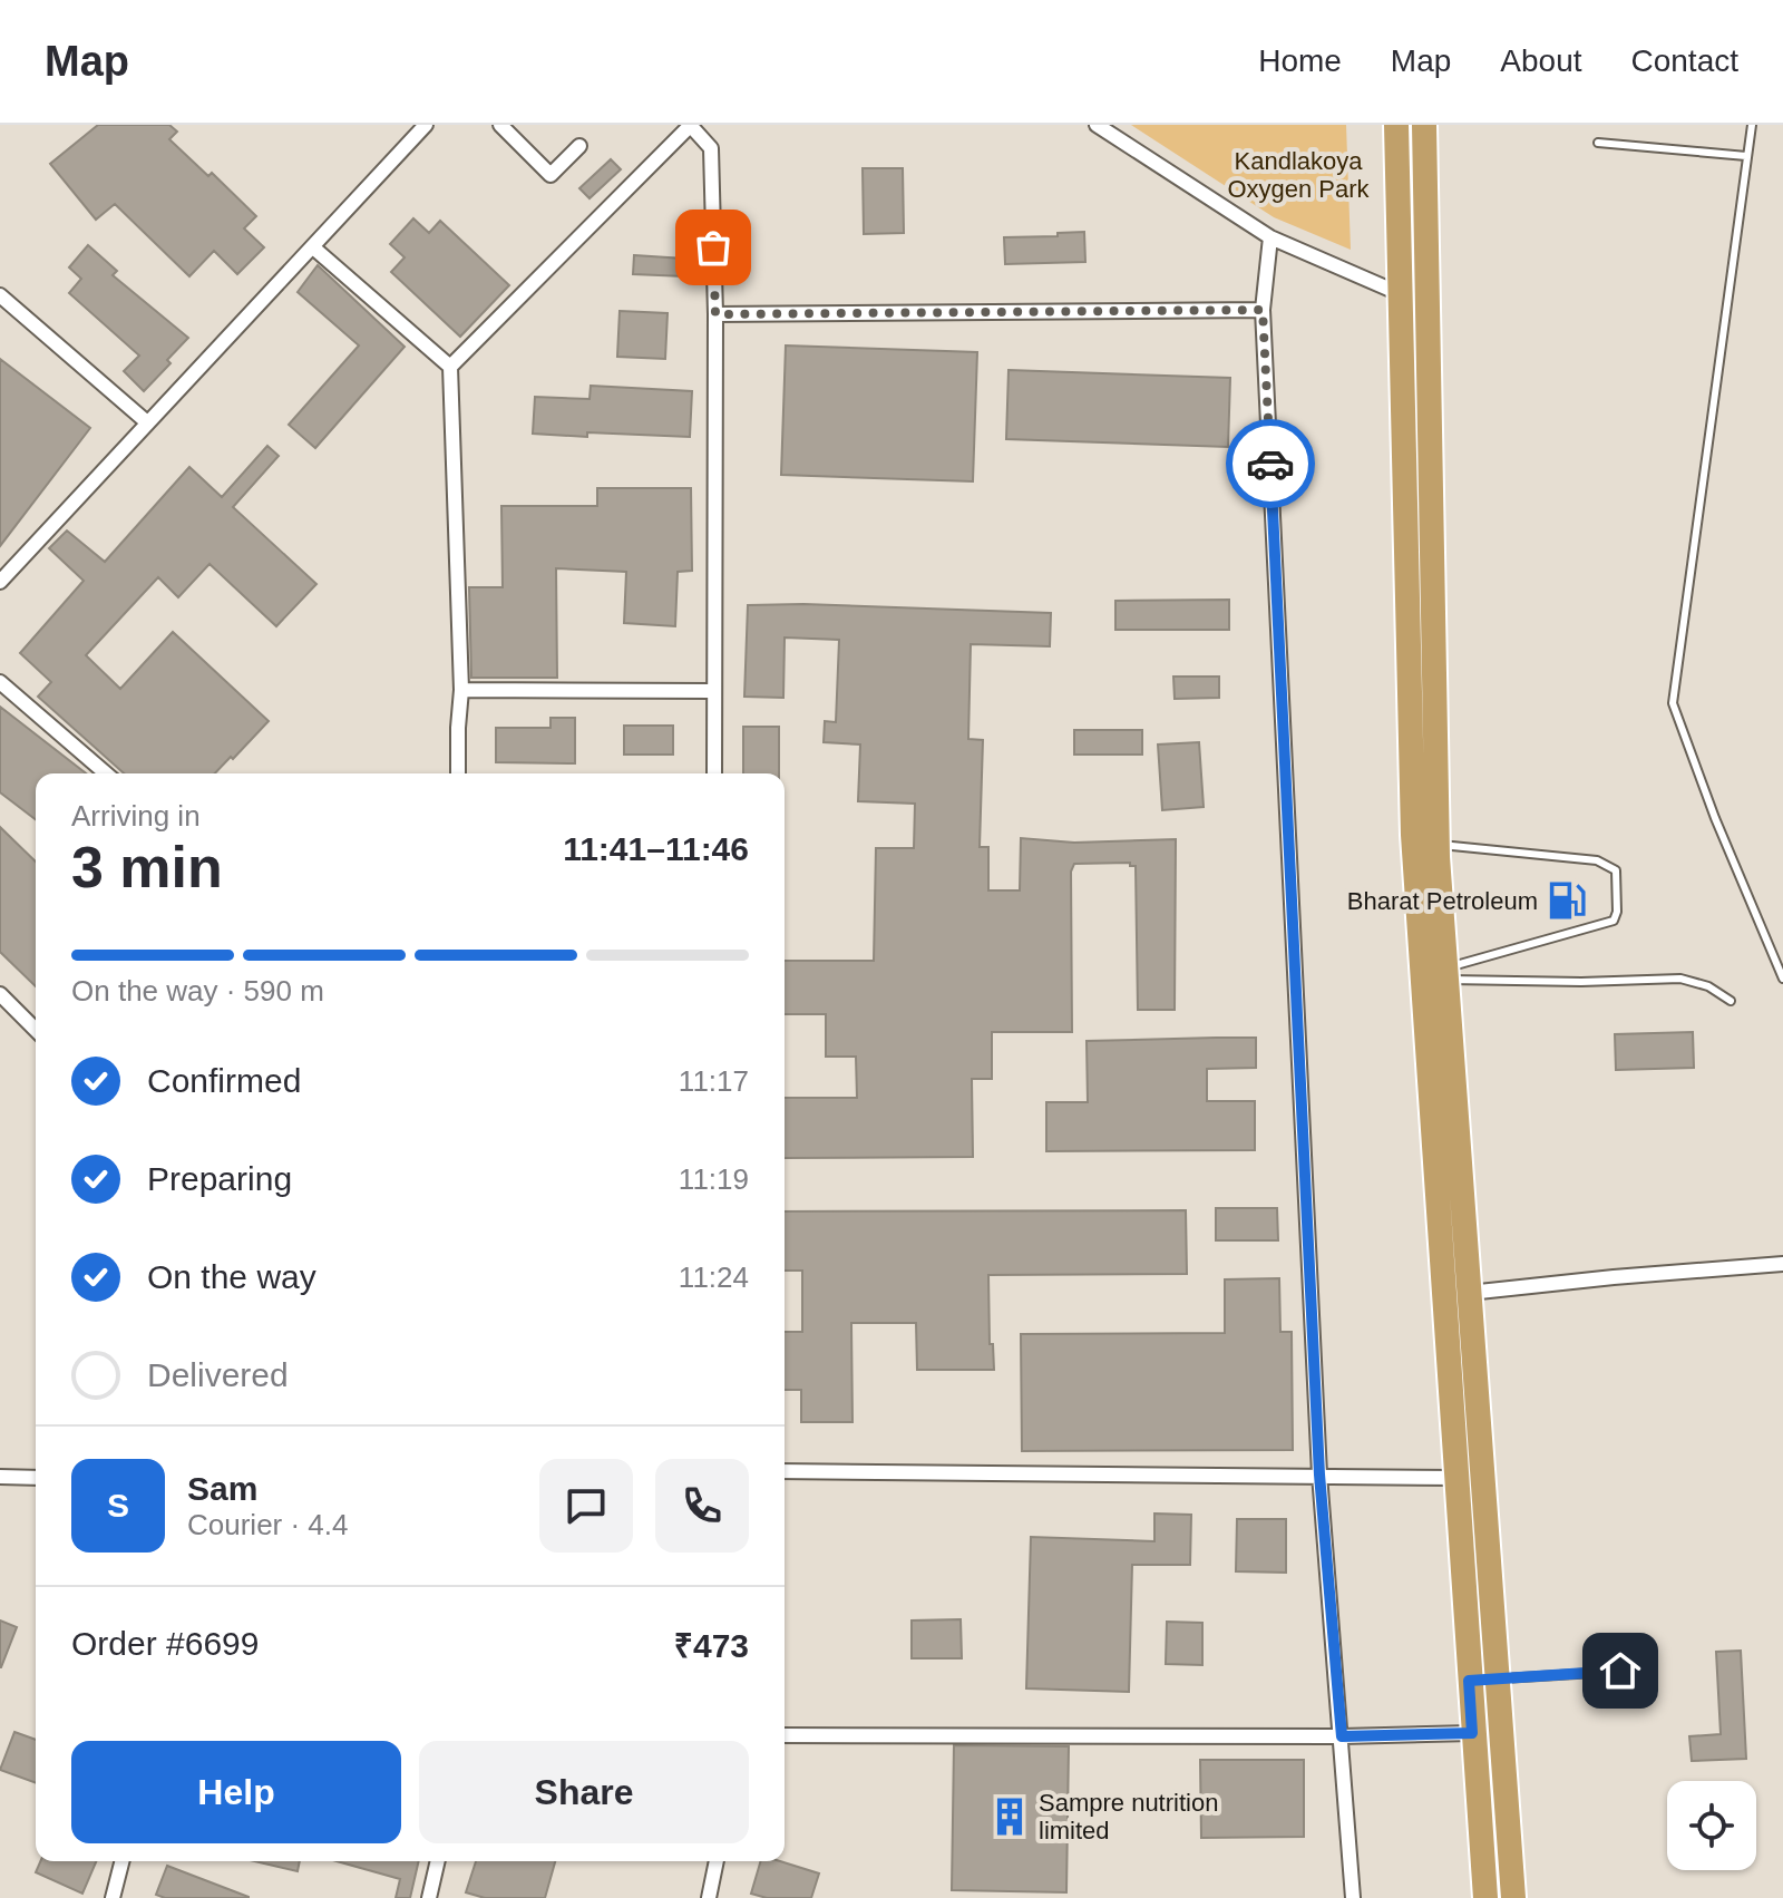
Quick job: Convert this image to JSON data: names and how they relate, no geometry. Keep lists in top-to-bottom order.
{
  "parks": ["Kandlakoya Oxygen Park"],
  "places": {
    "fuel station": ["Bharat Petroleum"],
    "building": ["Sampre nutrition limited"]
  },
  "page": {
    "header": "Map",
    "nav": [
      "Home",
      "Map",
      "About",
      "Contact"
    ],
    "heading": ["3 min", "Arriving in", "11:41–11:46"],
    "panel": [
      "Sam",
      "Courier · 4.4",
      "Order #6699",
      "₹473"
    ],
    "bar": "On the way · 590 m",
    "list": [
      ["Confirmed", "11:17"],
      ["Preparing", "11:19"],
      ["On the way", "11:24"],
      "Delivered"
    ],
    "round": "S",
    "buttons": ["Help", "Share"]
  }
}
